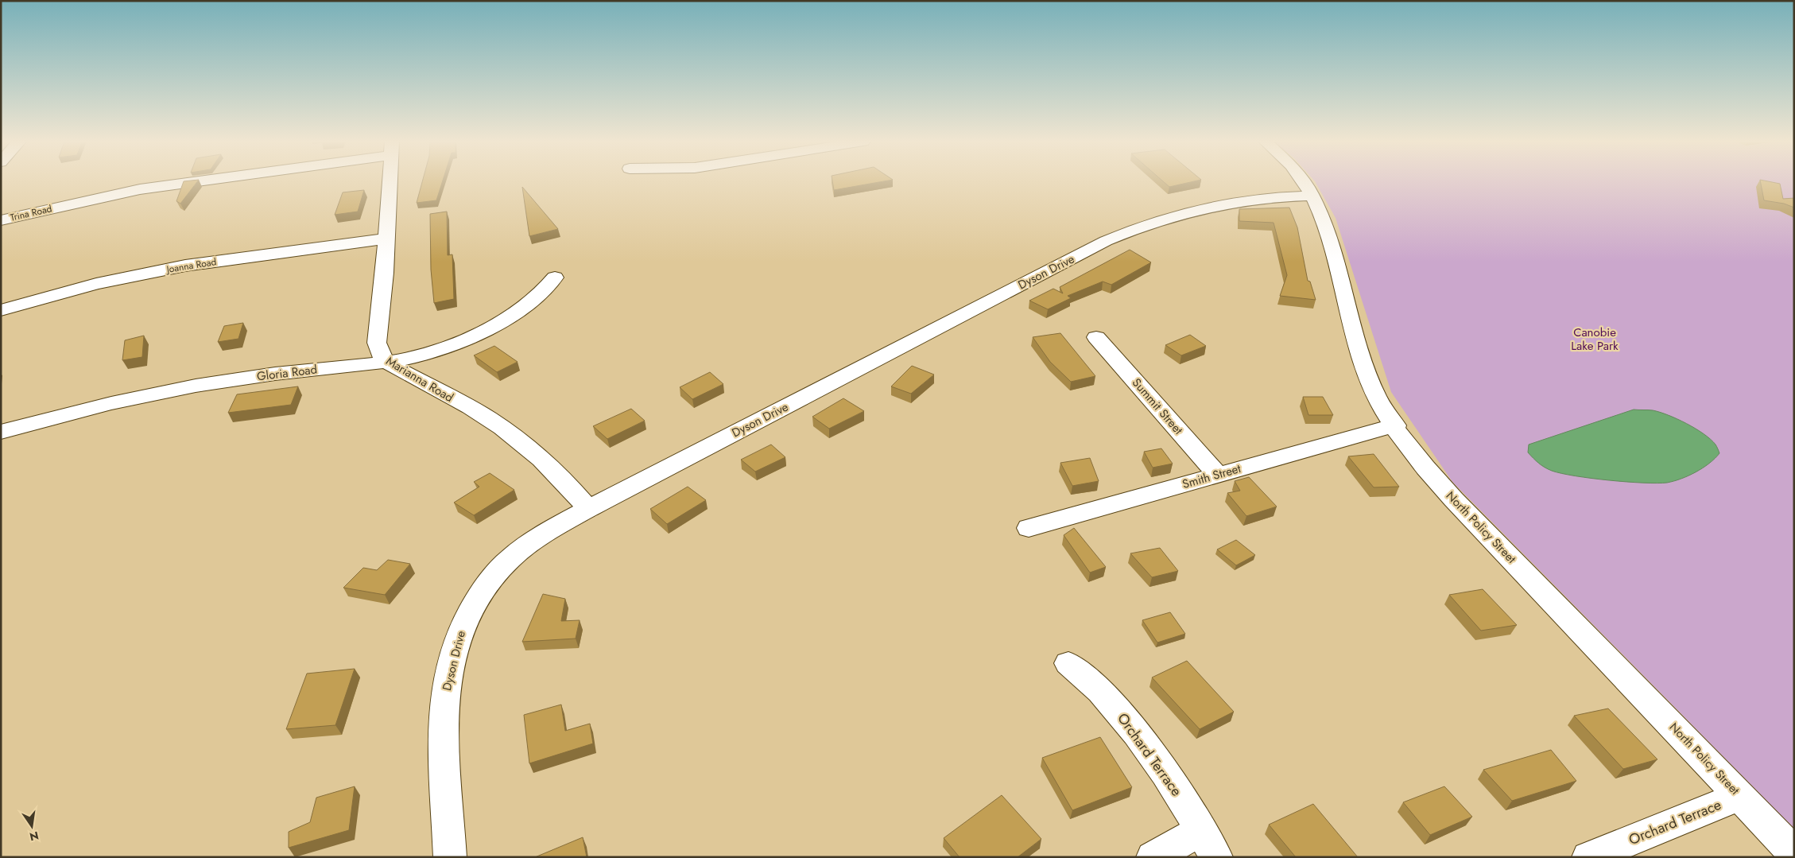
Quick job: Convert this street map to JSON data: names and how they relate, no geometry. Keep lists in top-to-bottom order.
{
  "streets": {
    "street": [
      "Trina Road",
      "Joanna Road",
      "Dyson Drive",
      "Gloria Road",
      "Marianna Road",
      "Summit Street",
      "Smith Street",
      "North Policy Street",
      "Orchard Terrace"
    ]
  },
  "crossings": [
    ["Joanna Road", "Marianna Road"],
    ["Dyson Drive", "Marianna Road"],
    ["Dyson Drive", "North Policy Street"],
    ["Gloria Road", "Marianna Road"],
    ["Summit Street", "Smith Street"],
    ["Smith Street", "North Policy Street"],
    ["North Policy Street", "Orchard Terrace"]
  ],
  "parks": ["Canobie Lake Park"],
  "north": "bottom"
}
